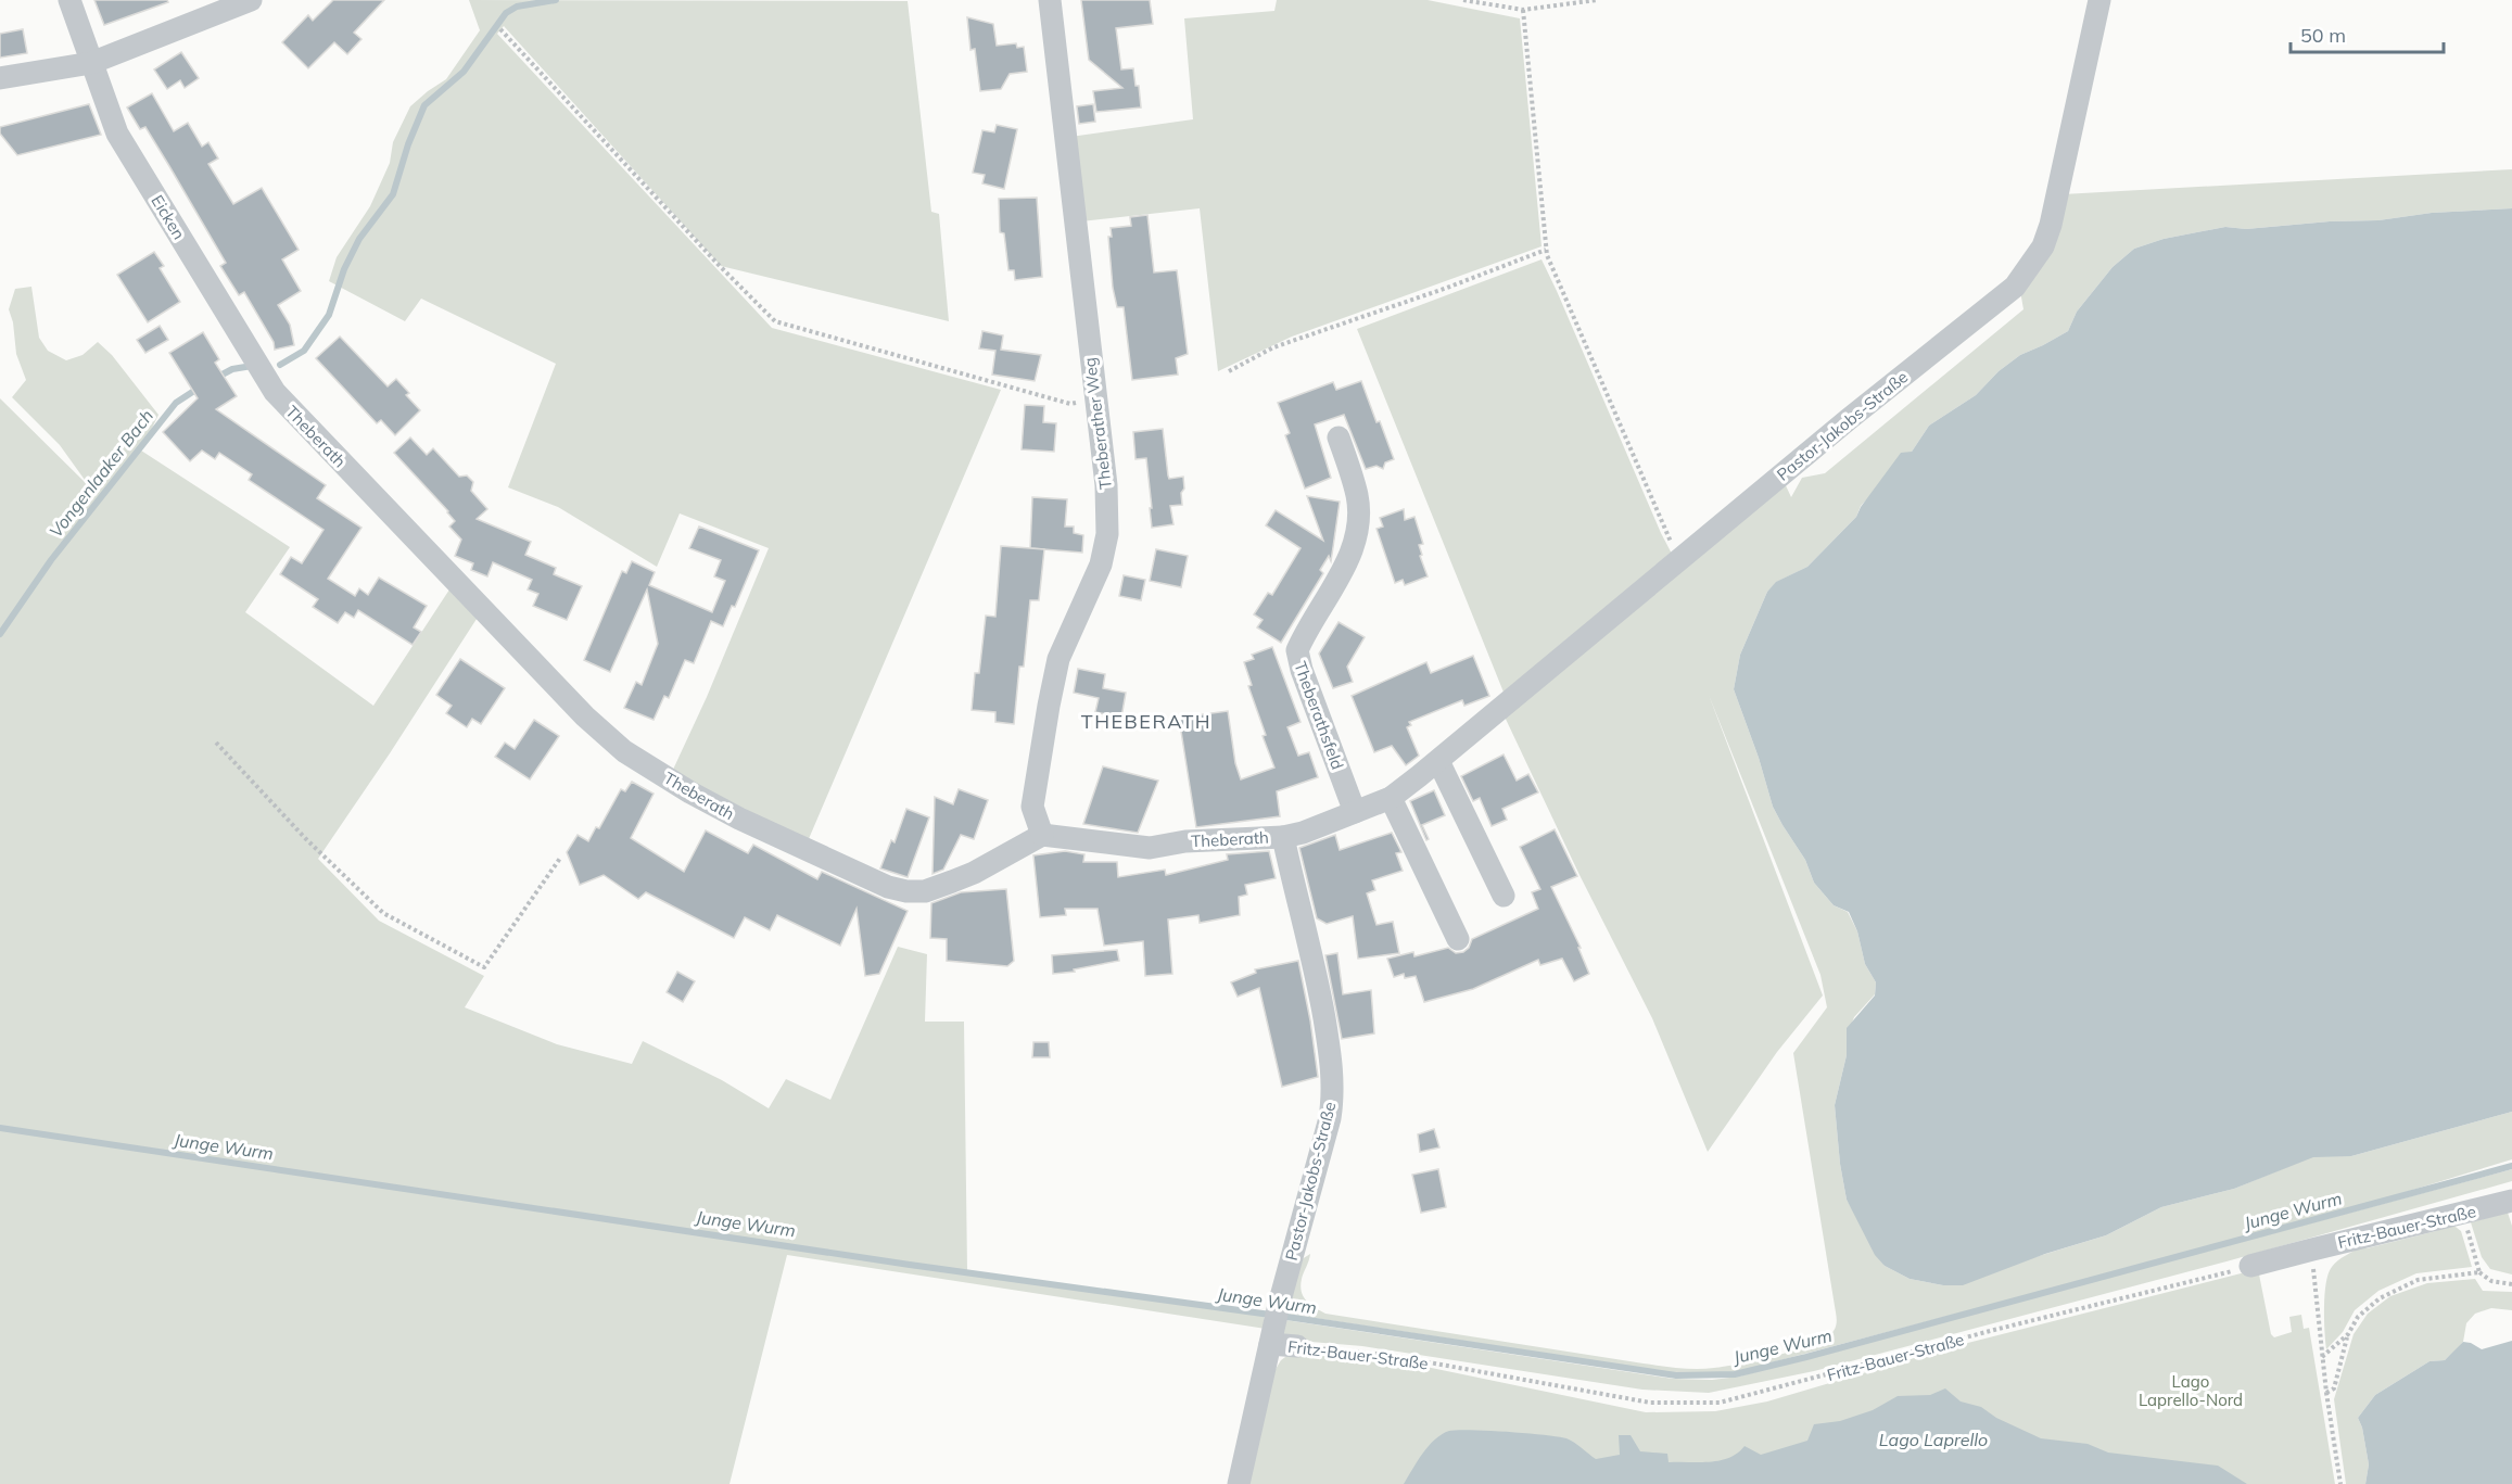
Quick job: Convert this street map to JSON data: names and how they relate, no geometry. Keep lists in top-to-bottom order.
{
  "streets": {
    "street": [
      "Eicken",
      "Theberather Weg",
      "Pastor-Jakobs-Straße",
      "Theberath",
      "Theberathsfeld",
      "Fritz-Bauer-Straße"
    ]
  },
  "crossings": [
    ["Eicken", "Theberath"],
    ["Theberather Weg", "Theberath"],
    ["Pastor-Jakobs-Straße", "Theberath"],
    ["Pastor-Jakobs-Straße", "Theberathsfeld"],
    ["Pastor-Jakobs-Straße", "Fritz-Bauer-Straße"]
  ],
  "districts": ["THEBERATH"],
  "water": ["Vongenlaaker Bach", "Junge Wurm", "Lago Laprello"],
  "parks": ["Lago Laprello-Nord"],
  "scale_bar": "50 m"
}
